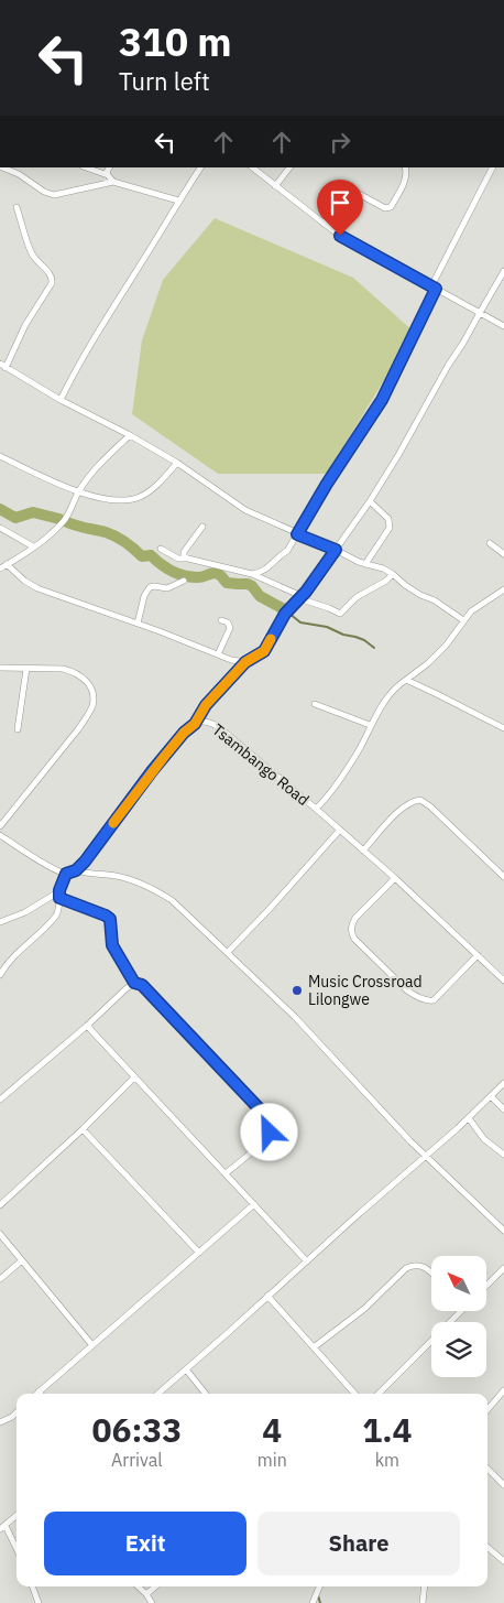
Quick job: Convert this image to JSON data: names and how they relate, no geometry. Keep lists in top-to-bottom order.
{
  "streets": {
    "street": ["Tsambango Road"]
  },
  "places": ["Music Crossroad Lilongwe"],
  "north": "top left",
  "page": {
    "turn": ["310 m", "Turn left"],
    "eta": [
      "06:33",
      "Arrival",
      "4",
      "min",
      "1.4",
      "km"
    ],
    "buttons": ["Exit", "Share"]
  }
}
